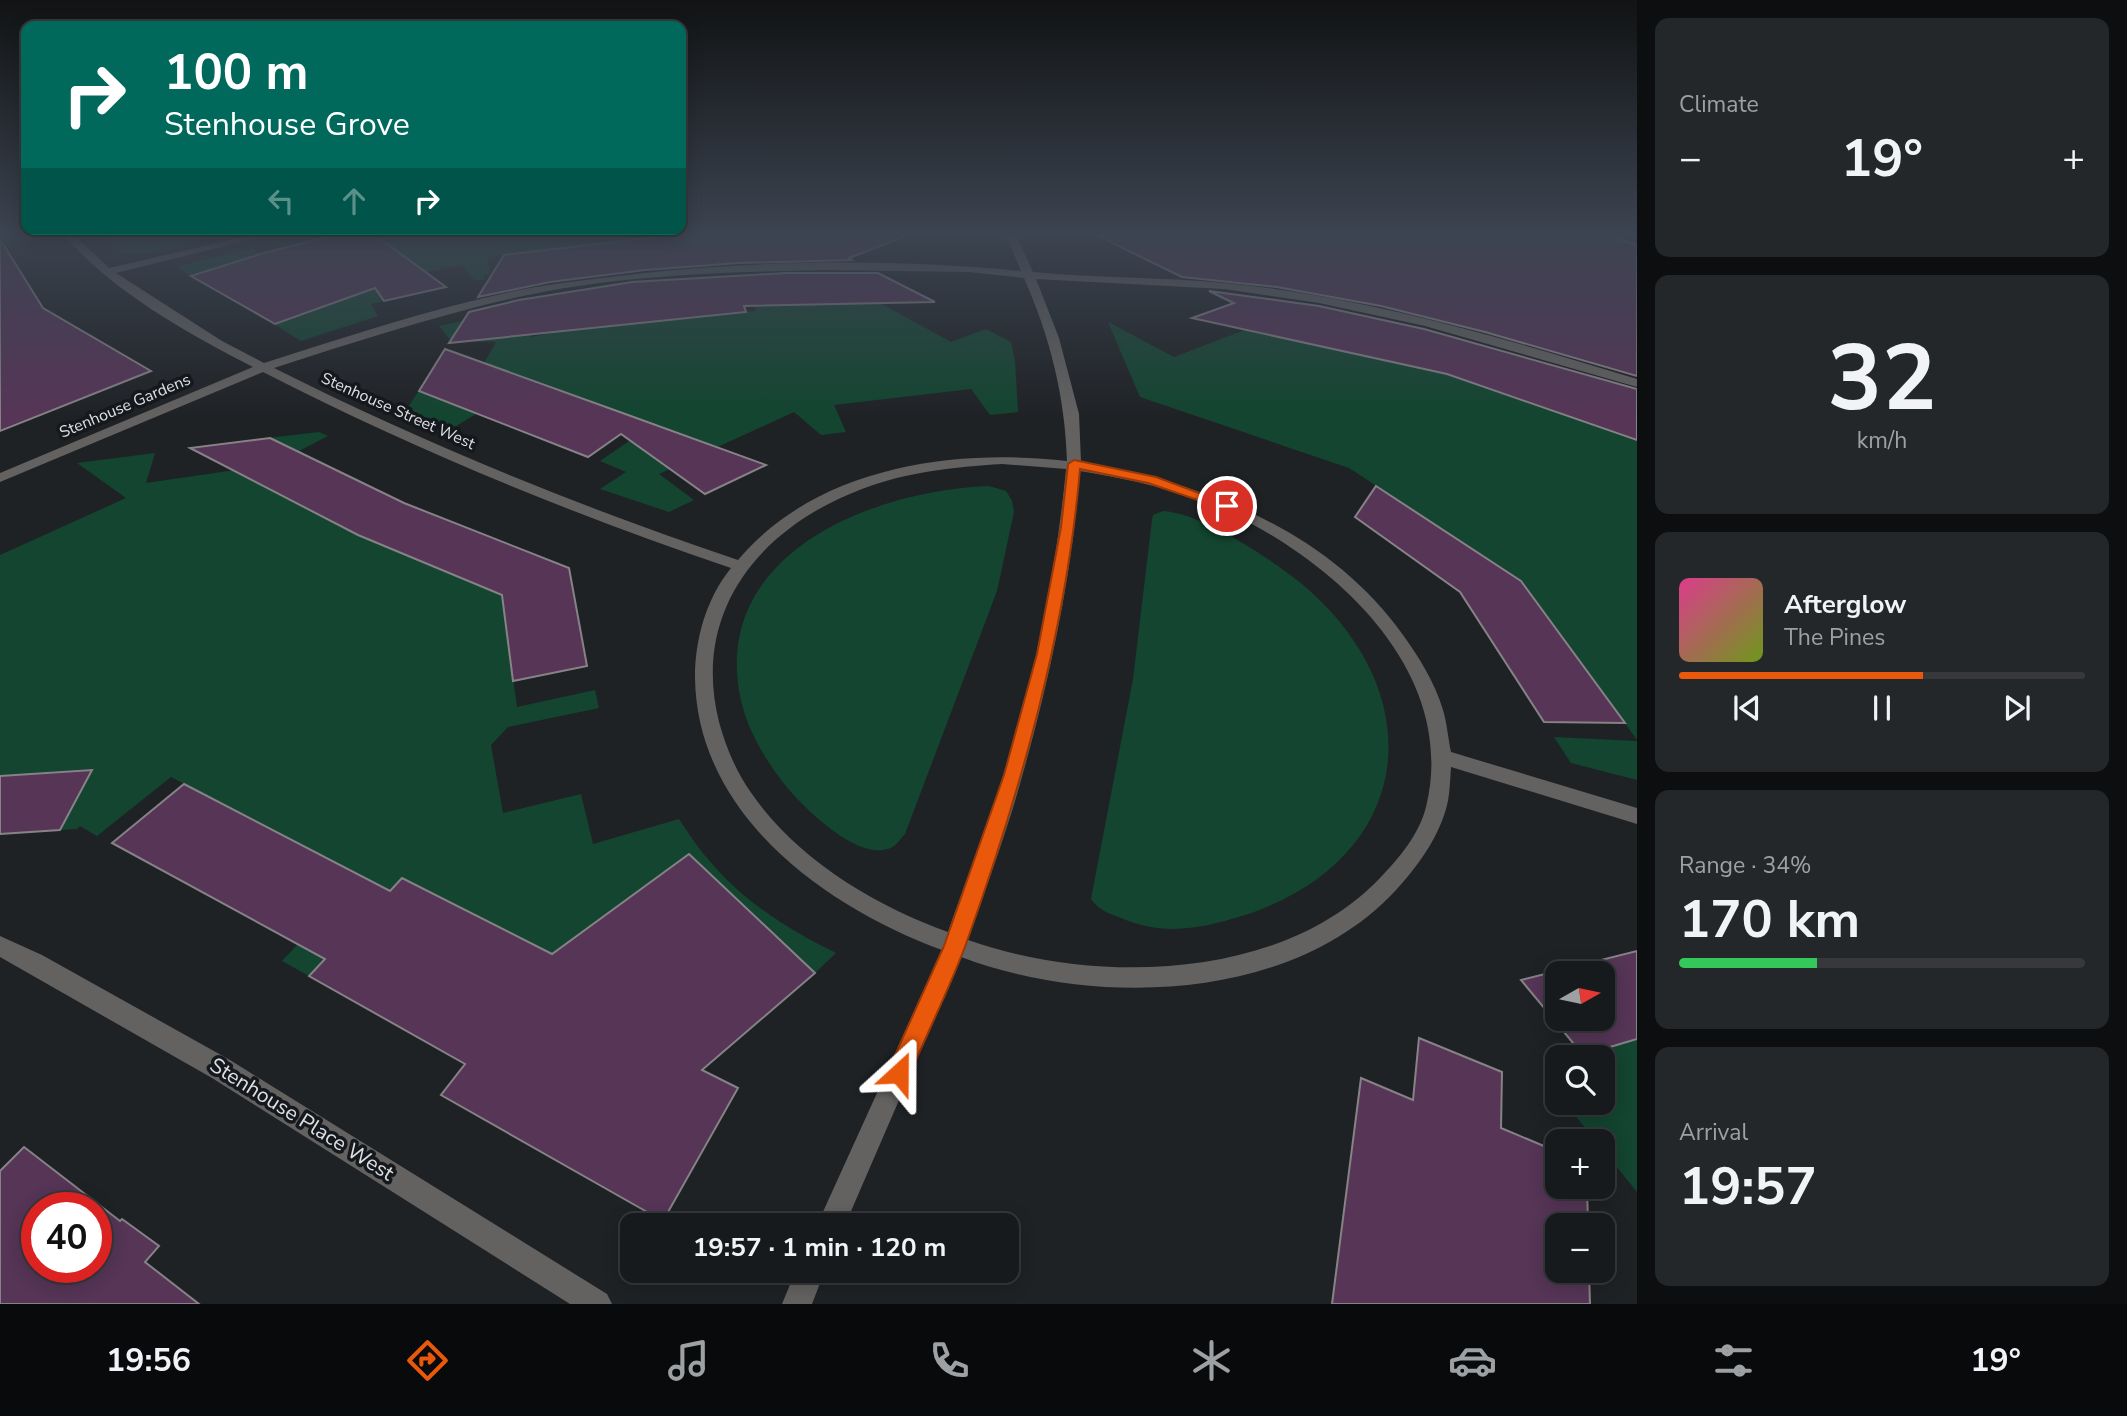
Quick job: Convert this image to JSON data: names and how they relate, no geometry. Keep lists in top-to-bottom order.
{
  "streets": {
    "street": ["Stenhouse Gardens", "Stenhouse Street West", "Stenhouse Place West"]
  },
  "crossings": [
    ["Stenhouse Gardens", "Stenhouse Street West"]
  ],
  "north": "right",
  "page": {
    "tile": [
      "Climate",
      ["32", "km/h"],
      ["Range · 34%", "170 km"],
      ["Arrival", "19:57"]
    ],
    "turn": ["100 m", "Stenhouse Grove"],
    "heat": ["−", "19°", "+"],
    "song": ["Afterglow", "The Pines"],
    "map_buttons": ["+", "−"],
    "limit": "40",
    "trip": "19:57 · 1 min · 120 m",
    "tabs": ["19:56", "19°"]
  }
}
